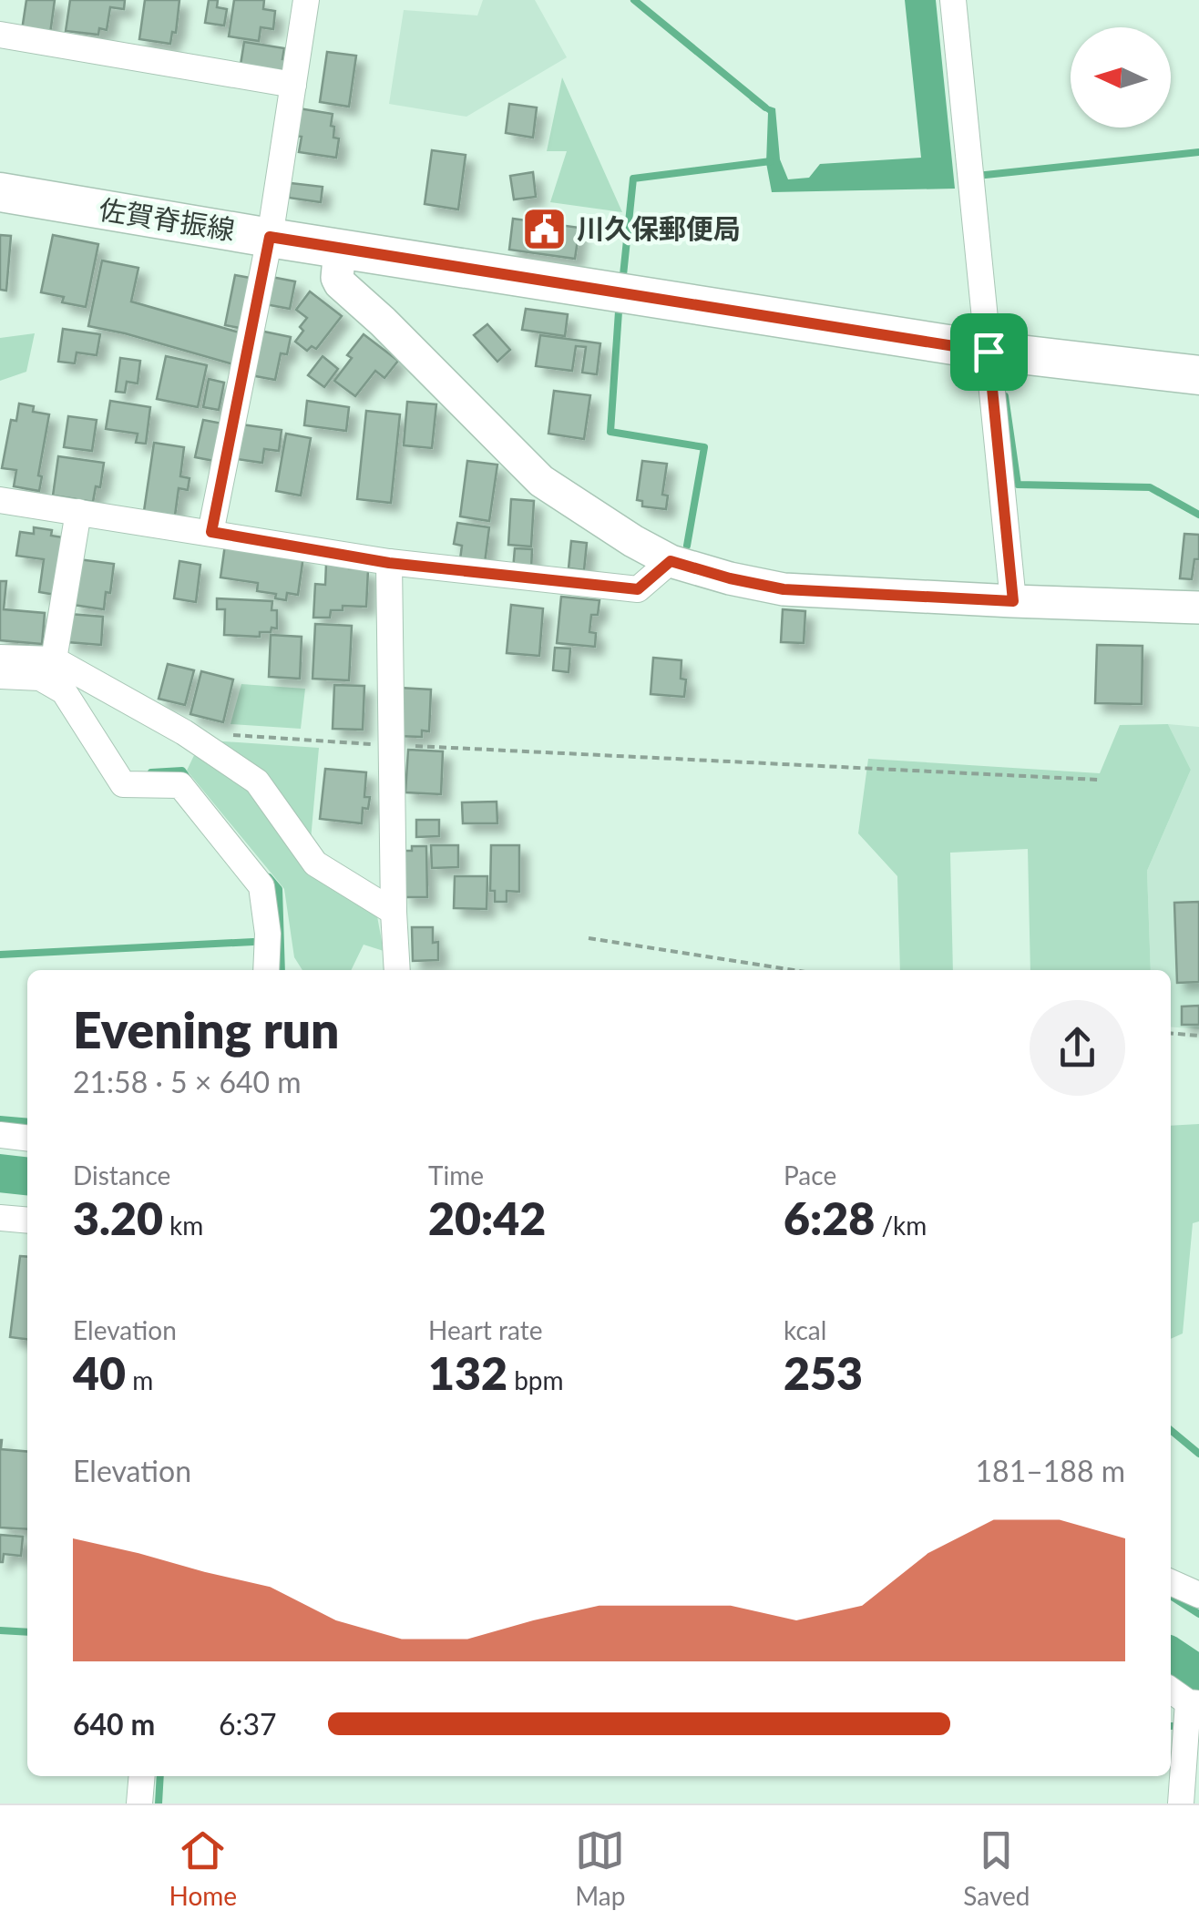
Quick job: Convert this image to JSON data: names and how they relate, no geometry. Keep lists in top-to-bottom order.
{
  "streets": {
    "main road": ["佐賀脊振線"]
  },
  "places": {
    "public building": ["川久保郵便局"]
  },
  "north": "left",
  "page": {
    "heading": ["Evening run", "21:58 · 5 × 640 m"],
    "stats": [
      ["Distance", "3.20 km"],
      ["Time", "20:42"],
      ["Pace", "6:28 /km"],
      ["Elevation", "40 m"],
      ["Heart rate", "132 bpm"],
      ["kcal", "253"]
    ],
    "chart": ["Elevation", "181–188 m"],
    "list": [
      {
        "name": "640 m",
        "note": "6:37"
      }
    ],
    "tabs": ["Home", "Map", "Saved"]
  }
}
